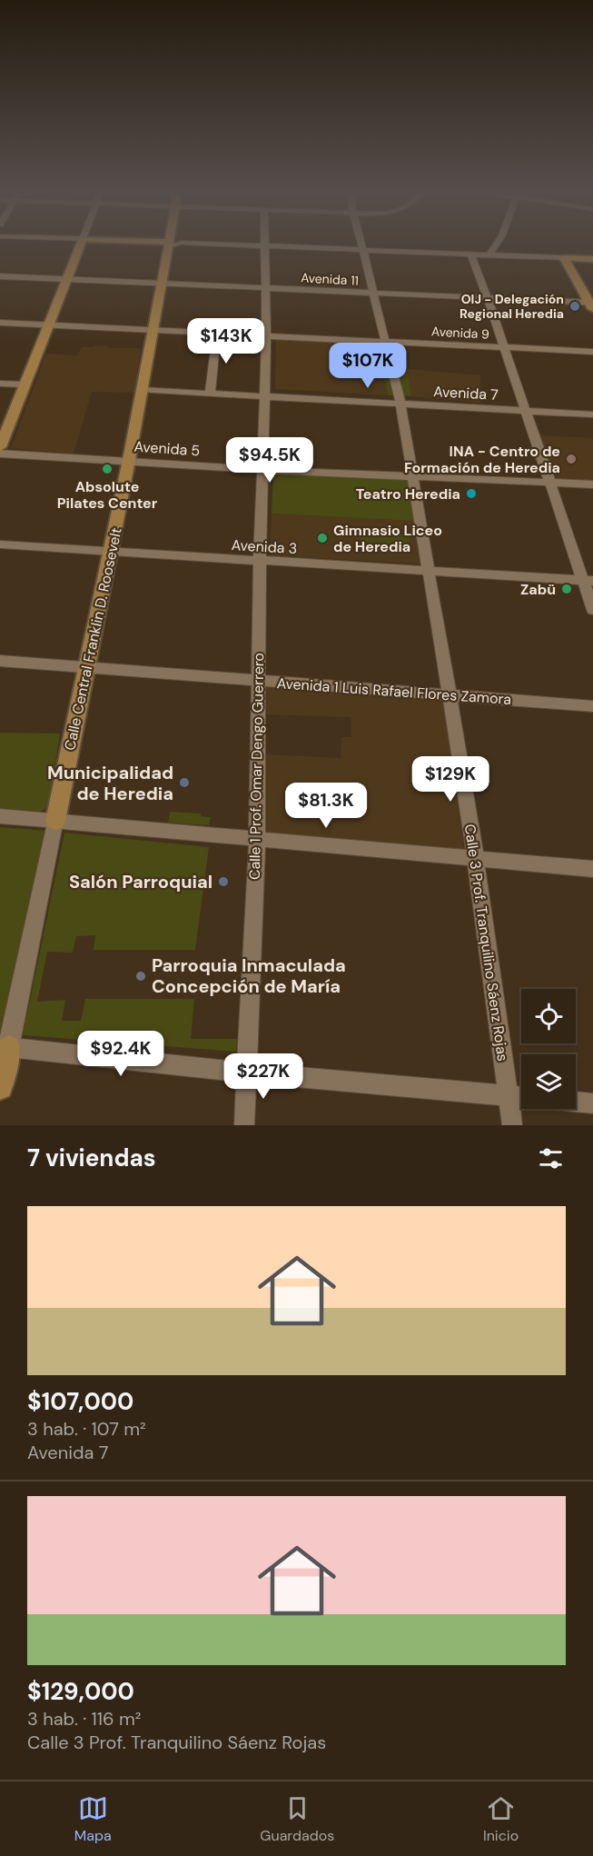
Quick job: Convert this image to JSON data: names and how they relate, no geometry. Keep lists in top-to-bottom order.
{
  "streets": {
    "main road": ["Calle Central Franklin D. Roosevelt"],
    "street": [
      "Avenida 11",
      "Avenida 9",
      "Avenida 7",
      "Avenida 5",
      "Avenida 3",
      "Avenida 1 Luis Rafael Flores Zamora",
      "Calle 1 Prof. Omar Dengo Guerrero",
      "Calle 3 Prof. Tranquilino Sáenz Rojas"
    ]
  },
  "crossings": [
    ["Avenida 11", "Calle Central Franklin D. Roosevelt"],
    ["Avenida 11", "Calle 1 Prof. Omar Dengo Guerrero"],
    ["Avenida 11", "Calle 3 Prof. Tranquilino Sáenz Rojas"],
    ["Avenida 9", "Calle Central Franklin D. Roosevelt"],
    ["Avenida 9", "Calle 1 Prof. Omar Dengo Guerrero"],
    ["Avenida 9", "Calle 3 Prof. Tranquilino Sáenz Rojas"],
    ["Avenida 7", "Calle Central Franklin D. Roosevelt"],
    ["Avenida 7", "Calle 1 Prof. Omar Dengo Guerrero"],
    ["Avenida 7", "Calle 3 Prof. Tranquilino Sáenz Rojas"],
    ["Avenida 5", "Calle Central Franklin D. Roosevelt"],
    ["Avenida 5", "Calle 1 Prof. Omar Dengo Guerrero"],
    ["Avenida 5", "Calle 3 Prof. Tranquilino Sáenz Rojas"],
    ["Avenida 3", "Calle Central Franklin D. Roosevelt"],
    ["Avenida 3", "Calle 1 Prof. Omar Dengo Guerrero"],
    ["Avenida 3", "Calle 3 Prof. Tranquilino Sáenz Rojas"],
    ["Calle Central Franklin D. Roosevelt", "Avenida 1 Luis Rafael Flores Zamora"],
    ["Avenida 1 Luis Rafael Flores Zamora", "Calle 1 Prof. Omar Dengo Guerrero"],
    ["Avenida 1 Luis Rafael Flores Zamora", "Calle 3 Prof. Tranquilino Sáenz Rojas"]
  ],
  "places": [
    "OIJ - Delegación Regional Heredia",
    "INA - Centro de Formación de Heredia",
    "Absolute Pilates Center",
    "Teatro Heredia",
    "Gimnasio Liceo de Heredia",
    "Zabü",
    "Municipalidad de Heredia",
    "Salón Parroquial",
    "Parroquia Inmaculada Concepción de María"
  ],
  "page": {
    "price": [
      "$143K",
      "$107K",
      "$94.5K",
      "$129K",
      "$81.3K",
      "$92.4K",
      "$227K"
    ],
    "heading": "7 viviendas",
    "list": [
      {
        "name": "$107,000",
        "note": "3 hab. · 107 m² · Avenida 7"
      },
      {
        "name": "$129,000",
        "note": "3 hab. · 116 m² · Calle 3 Prof. Tranquilino Sáenz Rojas"
      }
    ],
    "tabs": ["Mapa", "Guardados", "Inicio"]
  }
}
